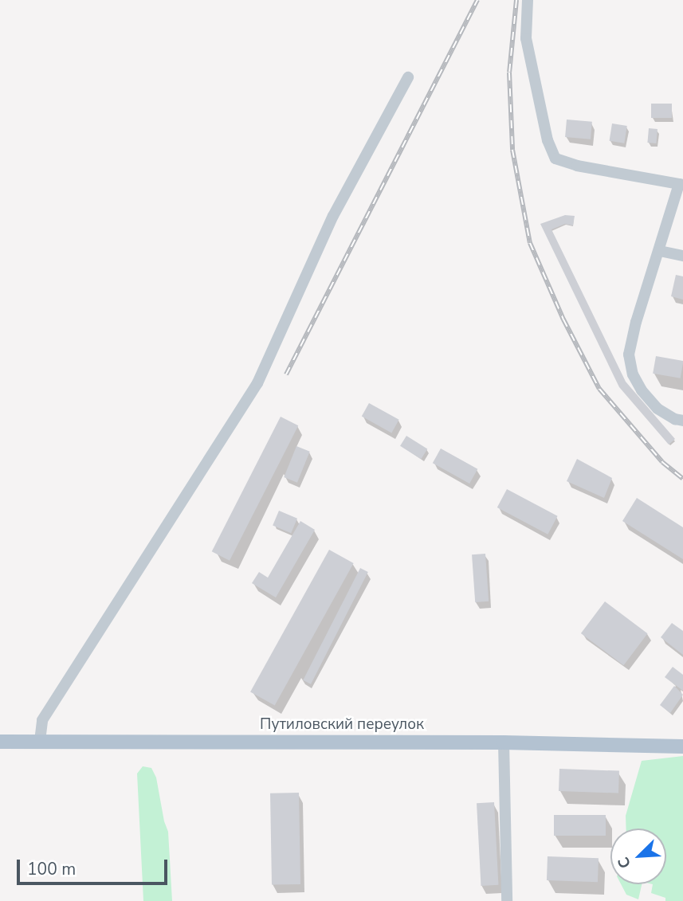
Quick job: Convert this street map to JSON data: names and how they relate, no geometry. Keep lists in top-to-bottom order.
{
  "streets": {
    "main road": ["Путиловский переулок"]
  },
  "scale_bar": "100 m",
  "north": "bottom left"
}
